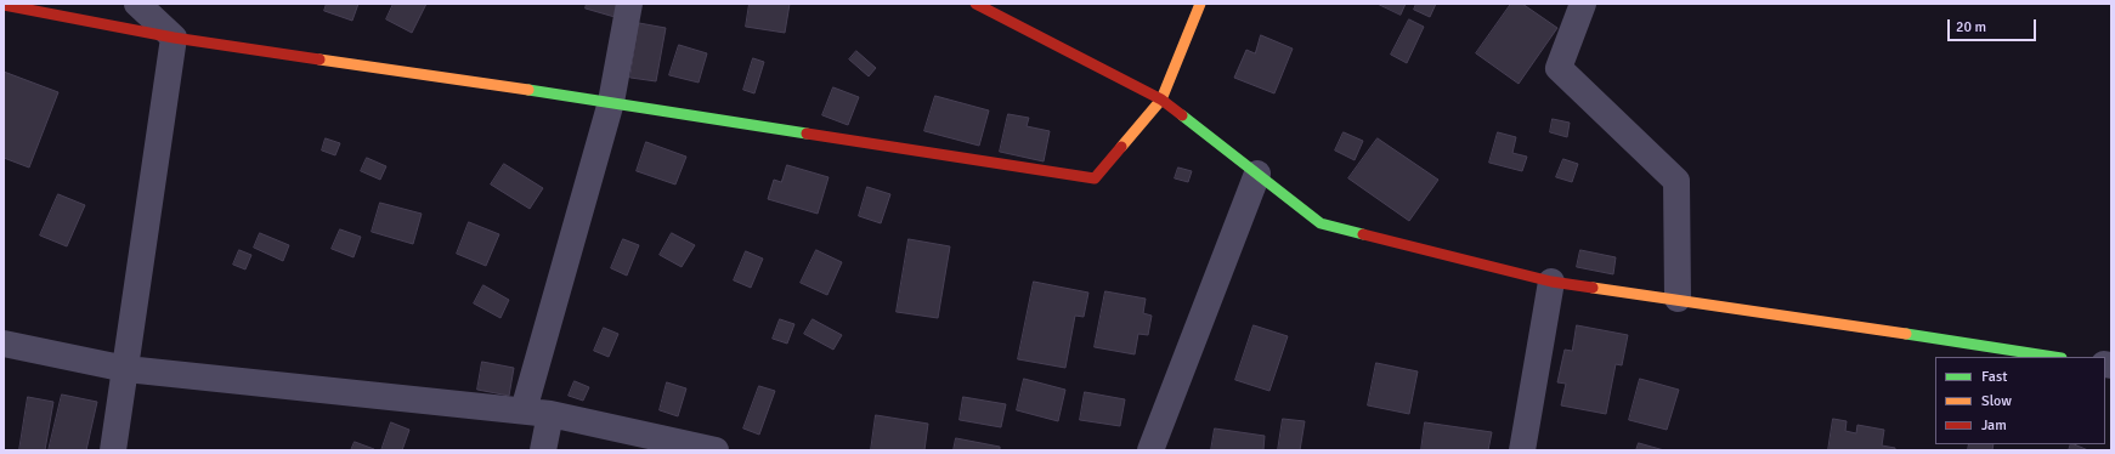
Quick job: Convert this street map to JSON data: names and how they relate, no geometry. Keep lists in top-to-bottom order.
{
  "legend": ["Fast", "Slow", "Jam"],
  "scale_bar": "20 m"
}
